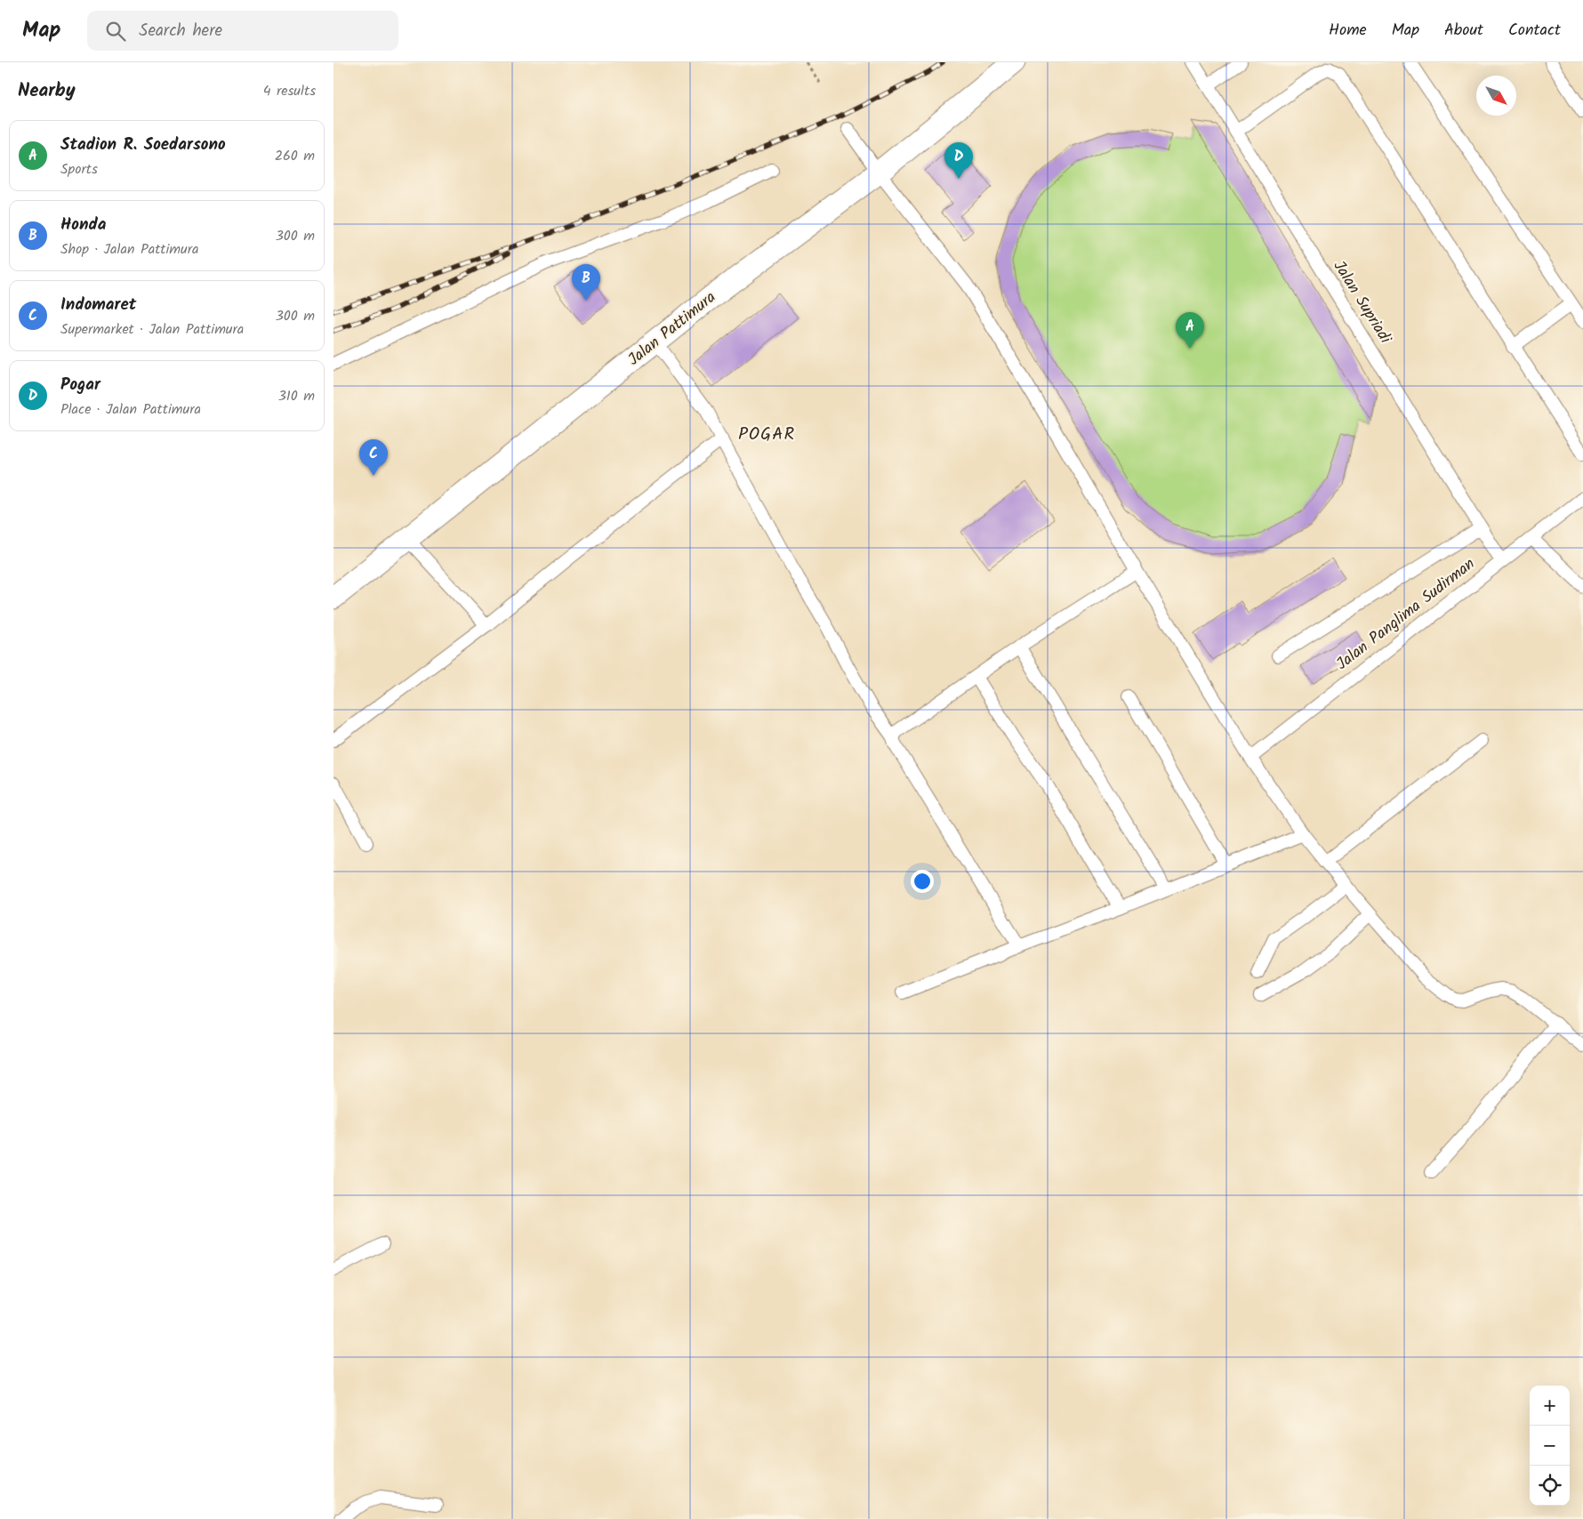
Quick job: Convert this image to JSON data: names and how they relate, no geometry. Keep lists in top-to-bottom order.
{
  "streets": {
    "highway": ["Jalan Pattimura"],
    "street": ["Jalan Supriadi", "Jalan Panglima Sudirman"]
  },
  "crossings": [
    ["Jalan Supriadi", "Jalan Panglima Sudirman"]
  ],
  "districts": ["POGAR"],
  "north": "bottom right",
  "page": {
    "header": "Map",
    "search": "Search here",
    "nav": [
      "Home",
      "Map",
      "About",
      "Contact"
    ],
    "heading": ["Nearby", "4 results"],
    "list": [
      {
        "mark": "A",
        "name": "Stadion R. Soedarsono",
        "note": "Sports",
        "value": "260 m"
      },
      {
        "mark": "B",
        "name": "Honda",
        "note": "Shop · Jalan Pattimura",
        "value": "300 m"
      },
      {
        "mark": "C",
        "name": "Indomaret",
        "note": "Supermarket · Jalan Pattimura",
        "value": "300 m"
      },
      {
        "mark": "D",
        "name": "Pogar",
        "note": "Place · Jalan Pattimura",
        "value": "310 m"
      }
    ],
    "pins": [
      "D",
      "B",
      "A",
      "C"
    ],
    "map_buttons": ["+", "−"]
  }
}
